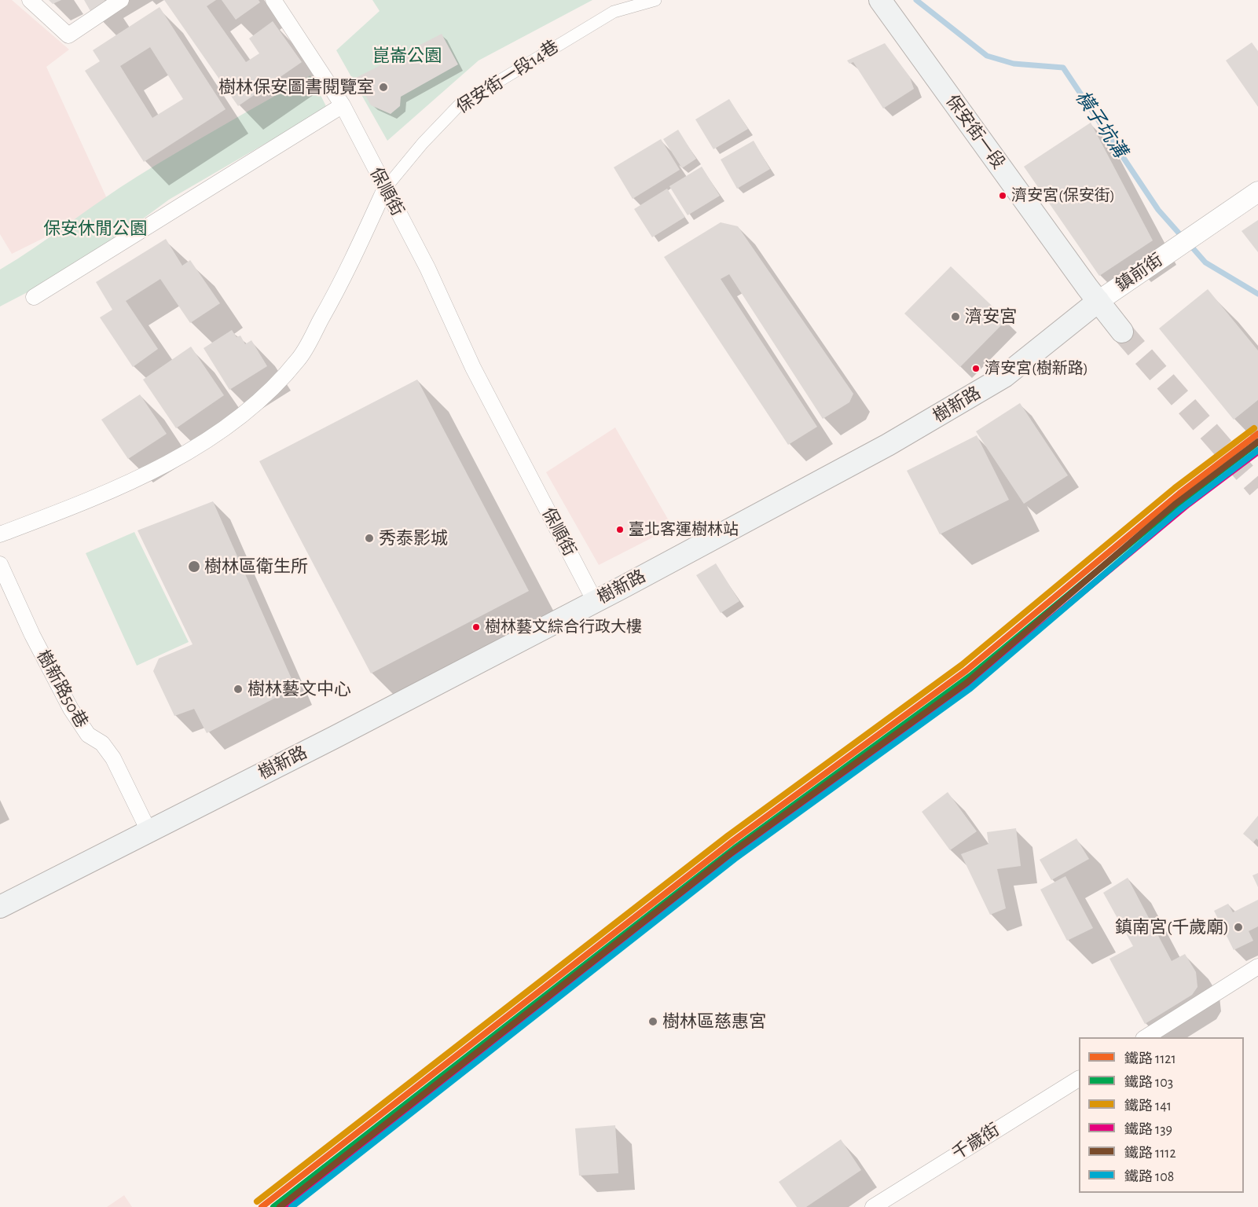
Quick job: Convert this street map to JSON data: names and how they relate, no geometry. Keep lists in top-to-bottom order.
{
  "streets": {
    "main road": ["保安街一段", "樹新路"],
    "street": [
      "保安街一段14巷",
      "保順街",
      "鎮前街",
      "樹新路50巷",
      "千歲街"
    ]
  },
  "crossings": [
    ["保安街一段14巷", "保順街"],
    ["保安街一段", "鎮前街"],
    ["保安街一段", "樹新路"],
    ["保順街", "樹新路"],
    ["鎮前街", "樹新路"],
    ["樹新路", "樹新路50巷"]
  ],
  "water": ["橫子坑溝"],
  "parks": ["崑崙公園", "保安休閒公園"],
  "places": [
    "樹林保安圖書閱覽室",
    "濟安宮(保安街)",
    "濟安宮",
    "濟安宮(樹新路)",
    "臺北客運樹林站",
    "秀泰影城",
    "樹林區衛生所",
    "樹林藝文綜合行政大樓",
    "樹林藝文中心",
    "鎮南宮(千歲廟)",
    "樹林區慈惠宮"
  ],
  "lines": [
    "rail line 141",
    "rail line 1121",
    "rail line 1112",
    "rail line 103",
    "rail line 108",
    "rail line 139"
  ],
  "legend": [
    "鐵路 1121",
    "鐵路 103",
    "鐵路 141",
    "鐵路 139",
    "鐵路 1112",
    "鐵路 108"
  ]
}
